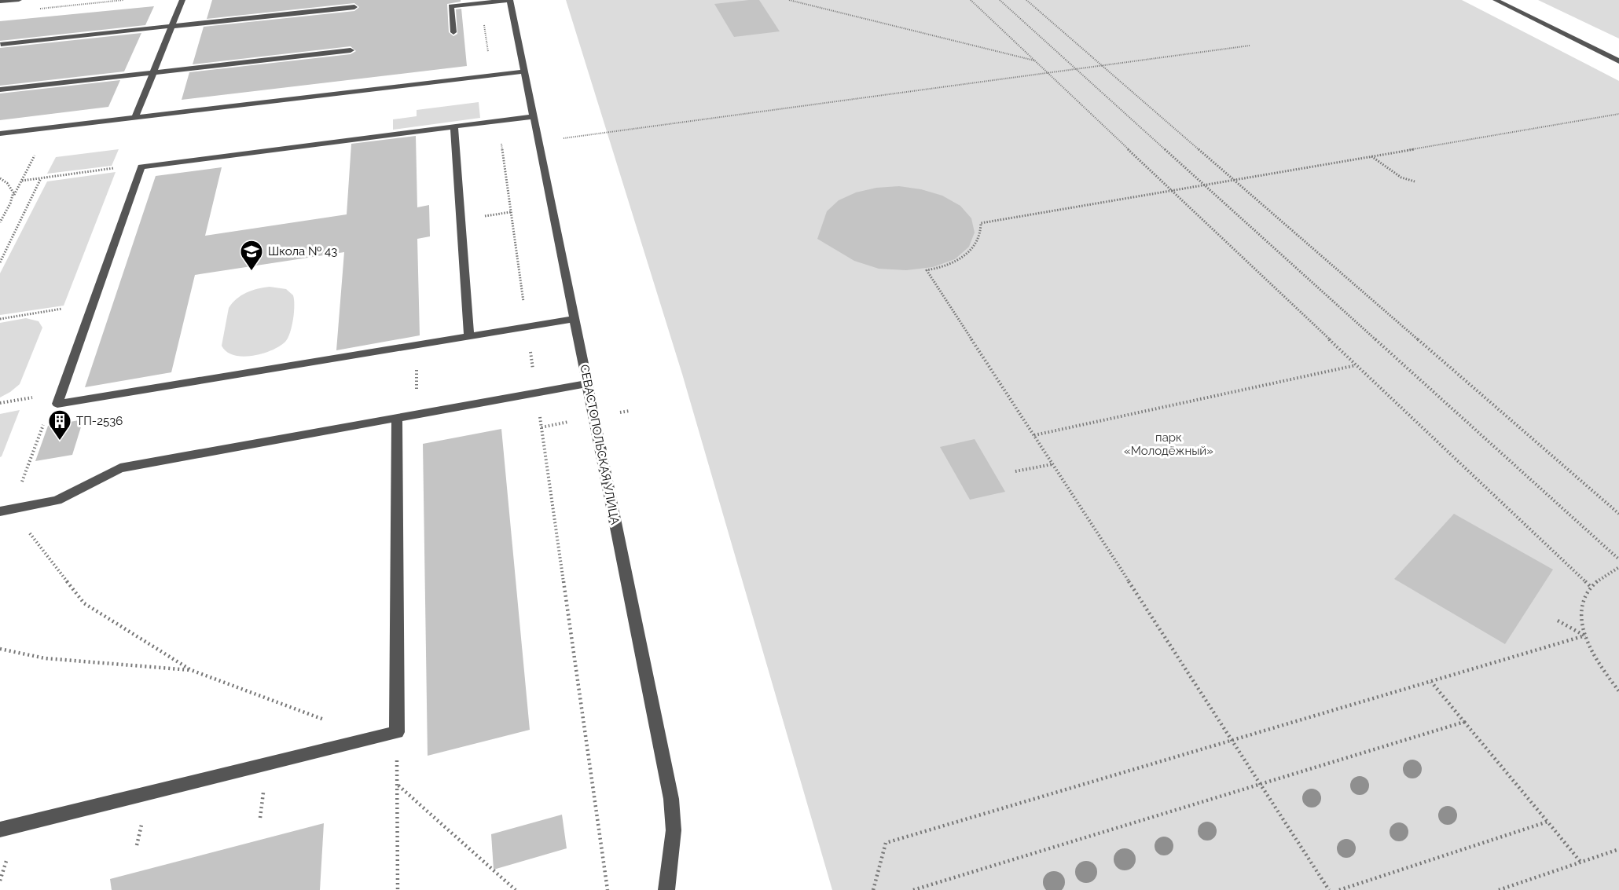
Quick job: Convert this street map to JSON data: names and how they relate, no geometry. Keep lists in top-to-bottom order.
{
  "streets": {
    "street": ["СЕВАСТОПОЛЬСКАЯ УЛИЦА"]
  },
  "parks": ["парк «Молодёжный»"],
  "places": {
    "school or university": ["Школа № 43"],
    "building": ["ТП-2536"]
  }
}
